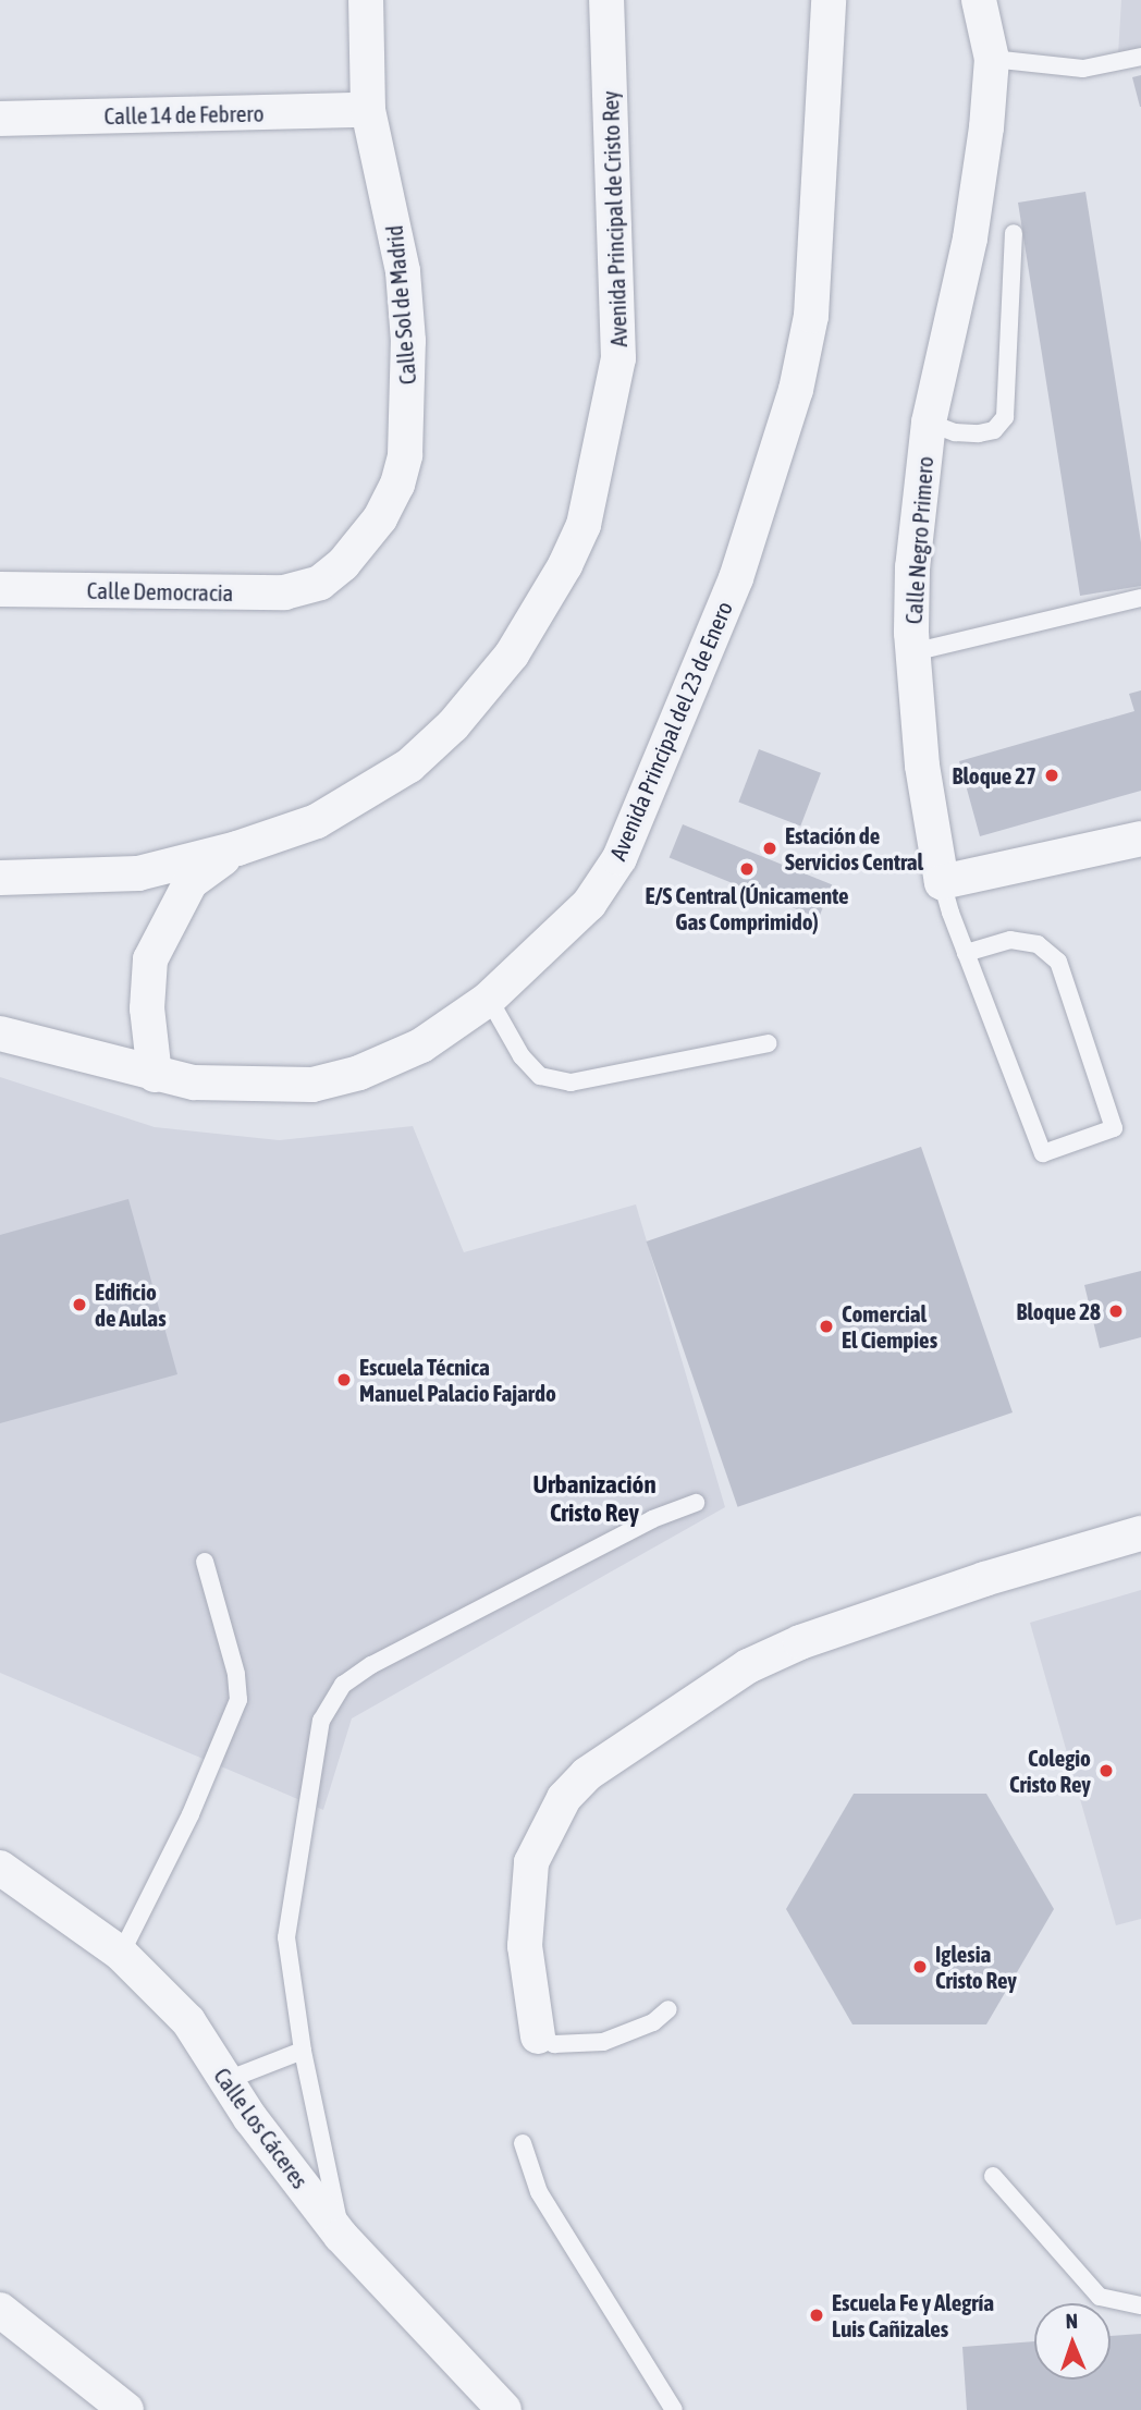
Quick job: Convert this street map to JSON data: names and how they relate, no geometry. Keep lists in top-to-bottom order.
{
  "streets": {
    "street": [
      "Calle 14 de Febrero",
      "Avenida Principal de Cristo Rey",
      "Calle Sol de Madrid",
      "Calle Negro Primero",
      "Calle Democracia",
      "Avenida Principal del 23 de Enero",
      "Calle Los Cáceres"
    ]
  },
  "crossings": [
    ["Calle 14 de Febrero", "Calle Sol de Madrid"],
    ["Calle Sol de Madrid", "Calle Democracia"]
  ],
  "districts": ["Urbanización Cristo Rey"],
  "places": [
    "Bloque 27",
    "Estación de Servicios Central",
    "E/S Central (Únicamente Gas Comprimido)",
    "Edificio de Aulas",
    "Bloque 28",
    "Comercial El Ciempies",
    "Escuela Técnica Manuel Palacio Fajardo",
    "Colegio Cristo Rey",
    "Iglesia Cristo Rey",
    "Escuela Fe y Alegría Luis Cañizales"
  ],
  "north": "top"
}
